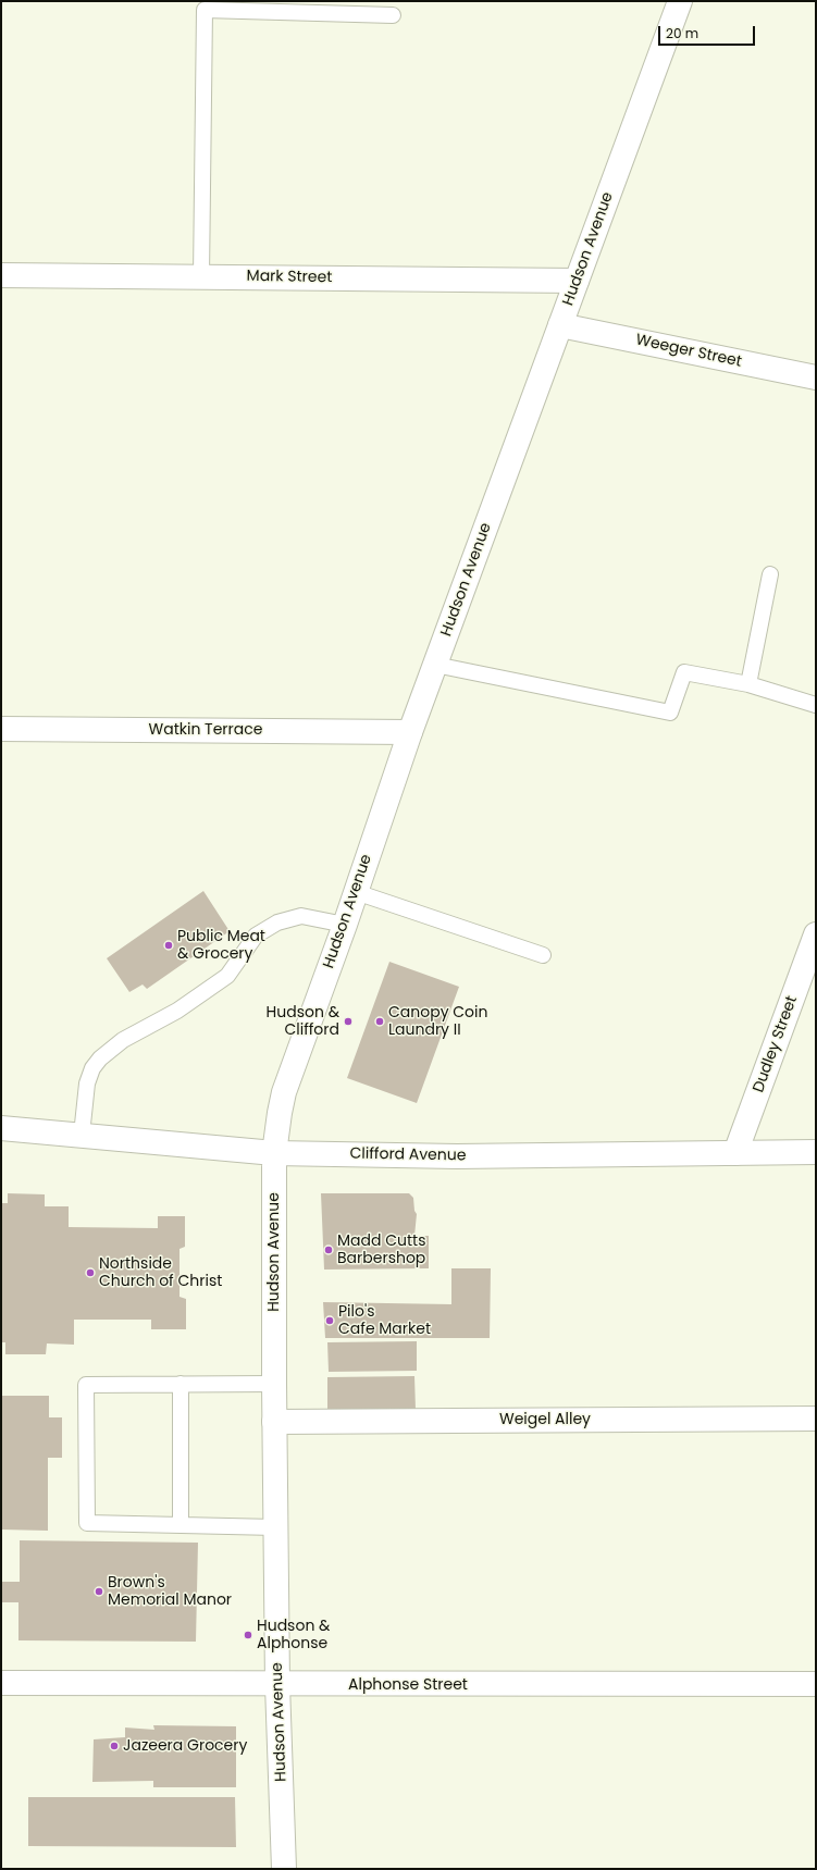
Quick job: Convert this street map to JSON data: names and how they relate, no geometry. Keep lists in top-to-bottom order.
{
  "streets": {
    "street": [
      "Hudson Avenue",
      "Mark Street",
      "Weeger Street",
      "Watkin Terrace",
      "Dudley Street",
      "Clifford Avenue",
      "Weigel Alley",
      "Alphonse Street"
    ]
  },
  "crossings": [
    ["Hudson Avenue", "Mark Street"],
    ["Hudson Avenue", "Weeger Street"],
    ["Hudson Avenue", "Watkin Terrace"],
    ["Hudson Avenue", "Clifford Avenue"],
    ["Hudson Avenue", "Weigel Alley"],
    ["Hudson Avenue", "Alphonse Street"],
    ["Dudley Street", "Clifford Avenue"]
  ],
  "places": [
    "Public Meat & Grocery",
    "Hudson & Clifford",
    "Canopy Coin Laundry II",
    "Madd Cutts Barbershop",
    "Northside Church of Christ",
    "Pilo's Cafe Market",
    "Brown's Memorial Manor",
    "Hudson & Alphonse",
    "Jazeera Grocery"
  ],
  "scale_bar": "20 m"
}
